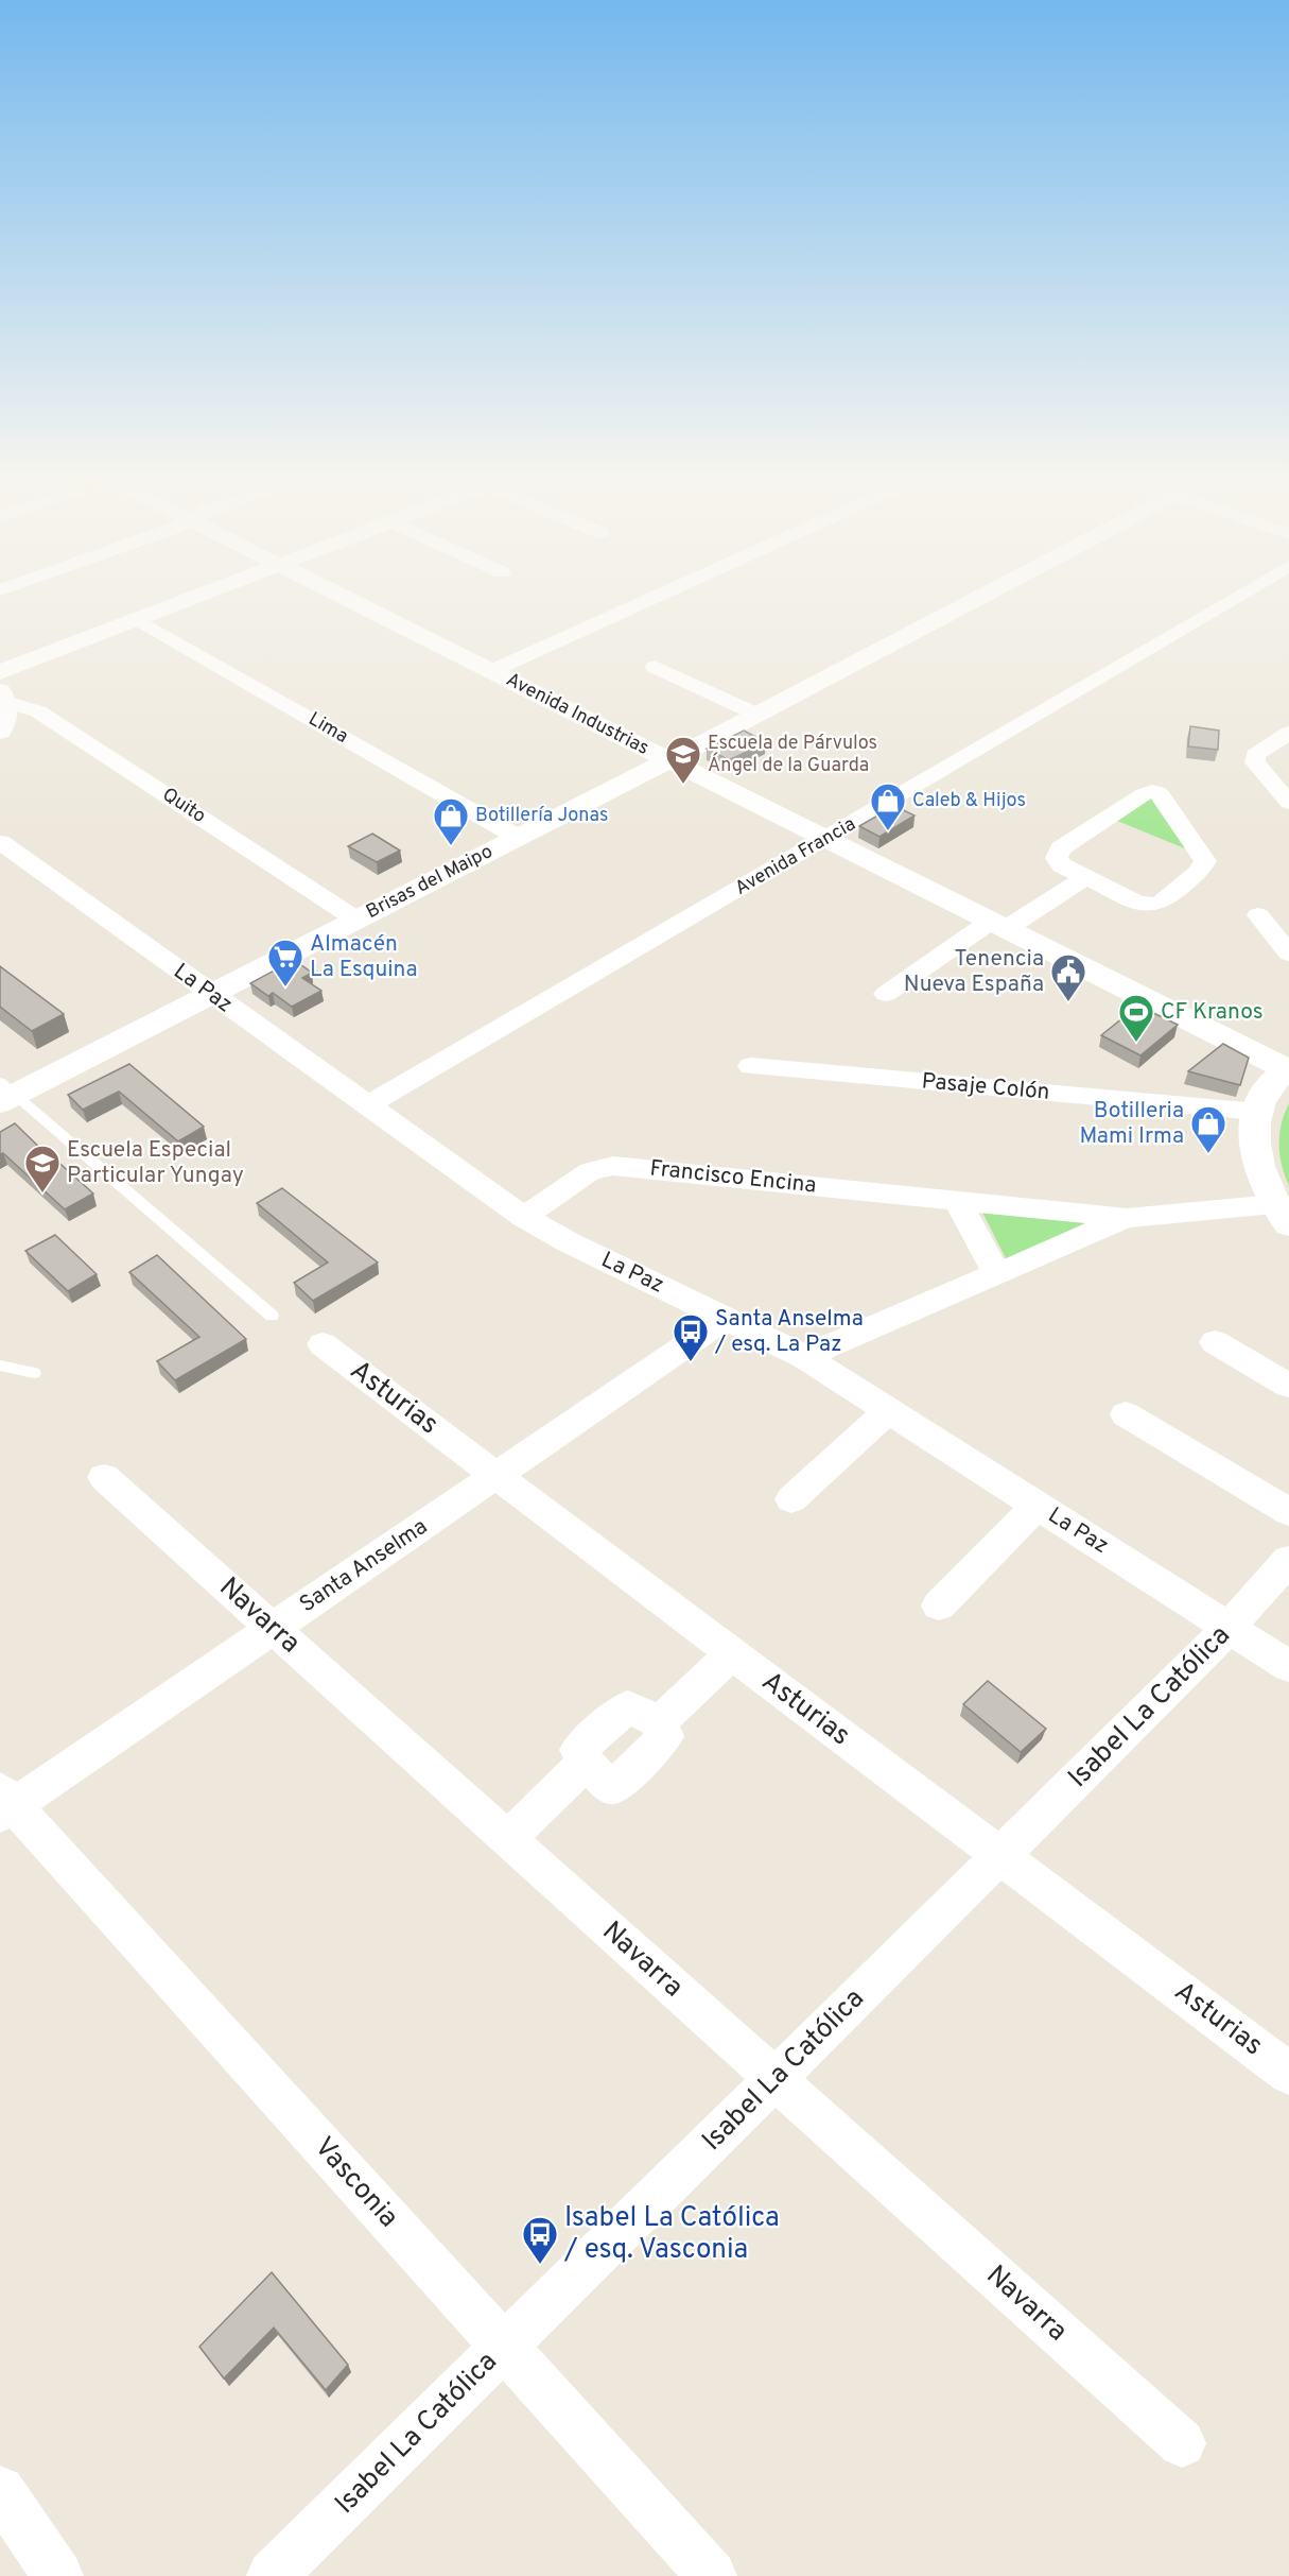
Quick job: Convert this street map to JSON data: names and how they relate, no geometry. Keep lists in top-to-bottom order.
{
  "streets": {
    "street": [
      "Avenida Industrias",
      "Lima",
      "Quito",
      "Avenida Francia",
      "Brisas del Maipo",
      "La Paz",
      "Pasaje Colón",
      "Francisco Encina",
      "Asturias",
      "Santa Anselma",
      "Navarra",
      "Isabel La Católica",
      "Vasconia"
    ]
  },
  "crossings": [
    ["Avenida Industrias", "Avenida Francia"],
    ["Avenida Industrias", "Brisas del Maipo"],
    ["Lima", "Brisas del Maipo"],
    ["Quito", "Brisas del Maipo"],
    ["Avenida Francia", "La Paz"],
    ["Brisas del Maipo", "La Paz"],
    ["La Paz", "Francisco Encina"],
    ["La Paz", "Santa Anselma"],
    ["La Paz", "Isabel La Católica"],
    ["Asturias", "Santa Anselma"],
    ["Asturias", "Isabel La Católica"],
    ["Santa Anselma", "Navarra"],
    ["Santa Anselma", "Vasconia"],
    ["Navarra", "Isabel La Católica"],
    ["Isabel La Católica", "Vasconia"]
  ],
  "places": {
    "school or university": ["Escuela de Párvulos Ángel de la Guarda", "Escuela Especial Particular Yungay"],
    "shop": ["Caleb & Hijos", "Botillería Jonas", "Botilleria Mami Irma"],
    "supermarket": ["Almacén La Esquina"],
    "public building": ["Tenencia Nueva España"],
    "sports": ["CF Kranos"],
    "bus stop": ["Santa Anselma / esq. La Paz", "Isabel La Católica / esq. Vasconia"]
  }
}
